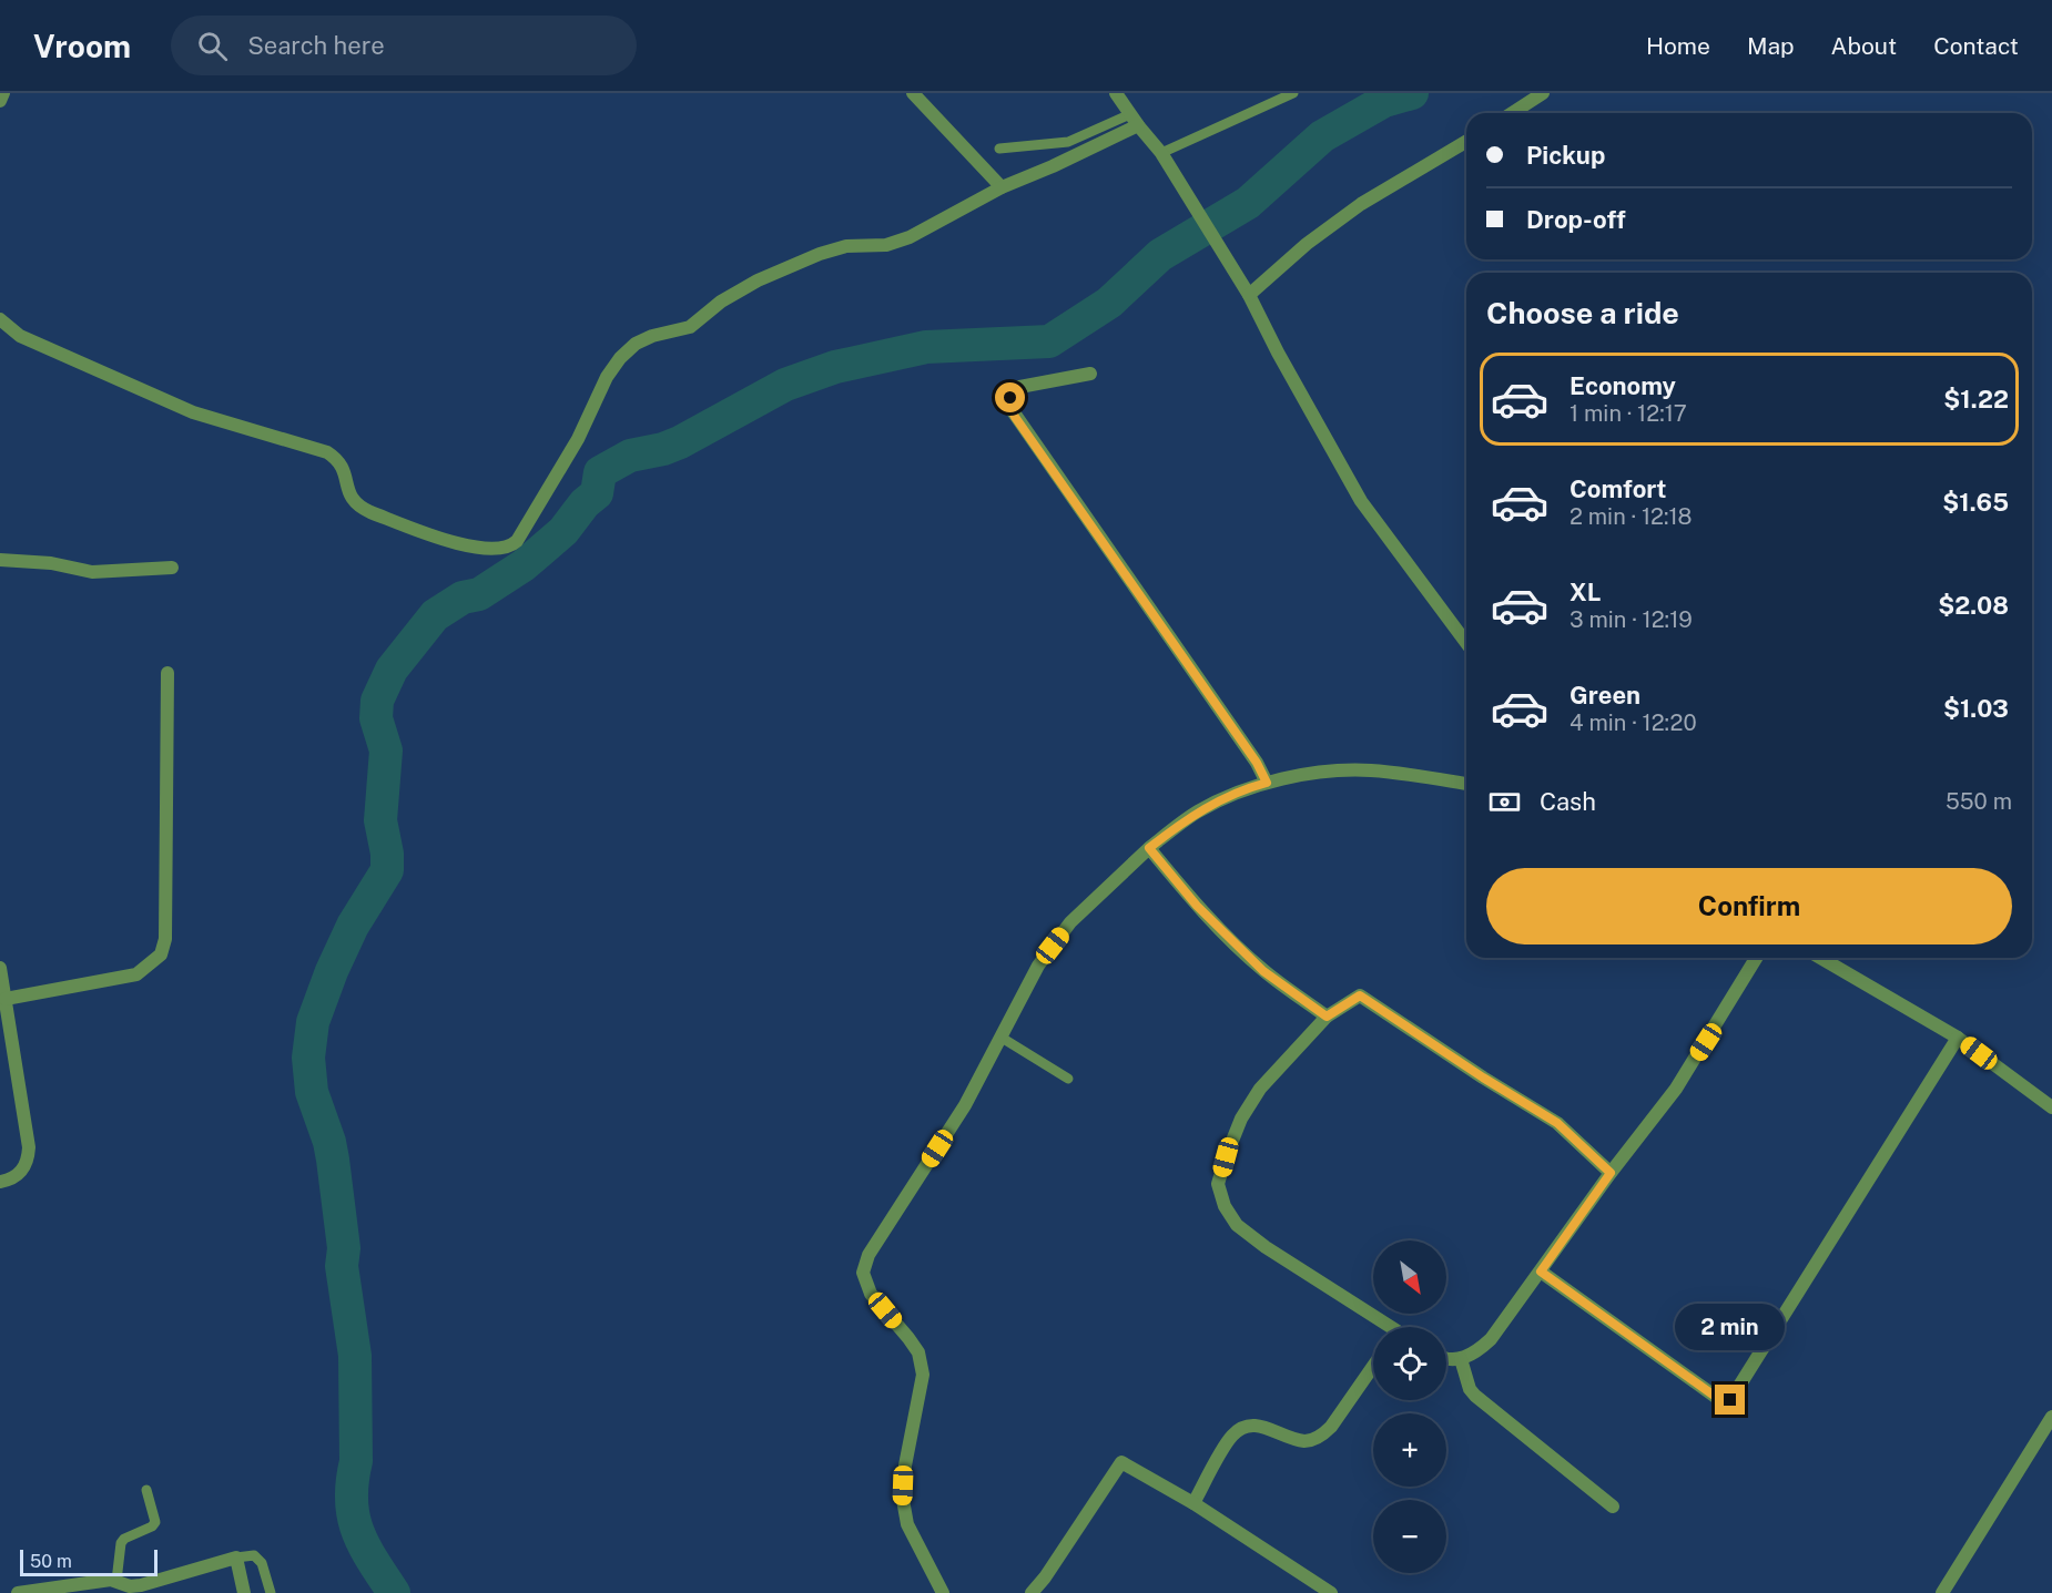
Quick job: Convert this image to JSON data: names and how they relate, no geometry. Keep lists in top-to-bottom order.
{
  "scale_bar": "50 m",
  "north": "bottom right",
  "page": {
    "header": "Vroom",
    "search": "Search here",
    "nav": [
      "Home",
      "Map",
      "About",
      "Contact"
    ],
    "banner": ["Pickup", "Drop-off"],
    "heading": "Choose a ride",
    "list": [
      {
        "name": "Economy",
        "note": "1 min · 12:17",
        "value": "$1.22"
      },
      {
        "name": "Comfort",
        "note": "2 min · 12:18",
        "value": "$1.65"
      },
      {
        "name": "XL",
        "note": "3 min · 12:19",
        "value": "$2.08"
      },
      {
        "name": "Green",
        "note": "4 min · 12:20",
        "value": "$1.03"
      }
    ],
    "pay": ["Cash", "550 m"],
    "buttons": "Confirm",
    "map_buttons": ["+", "−"],
    "bubble": "2 min",
    "scale": "50 m"
  }
}
